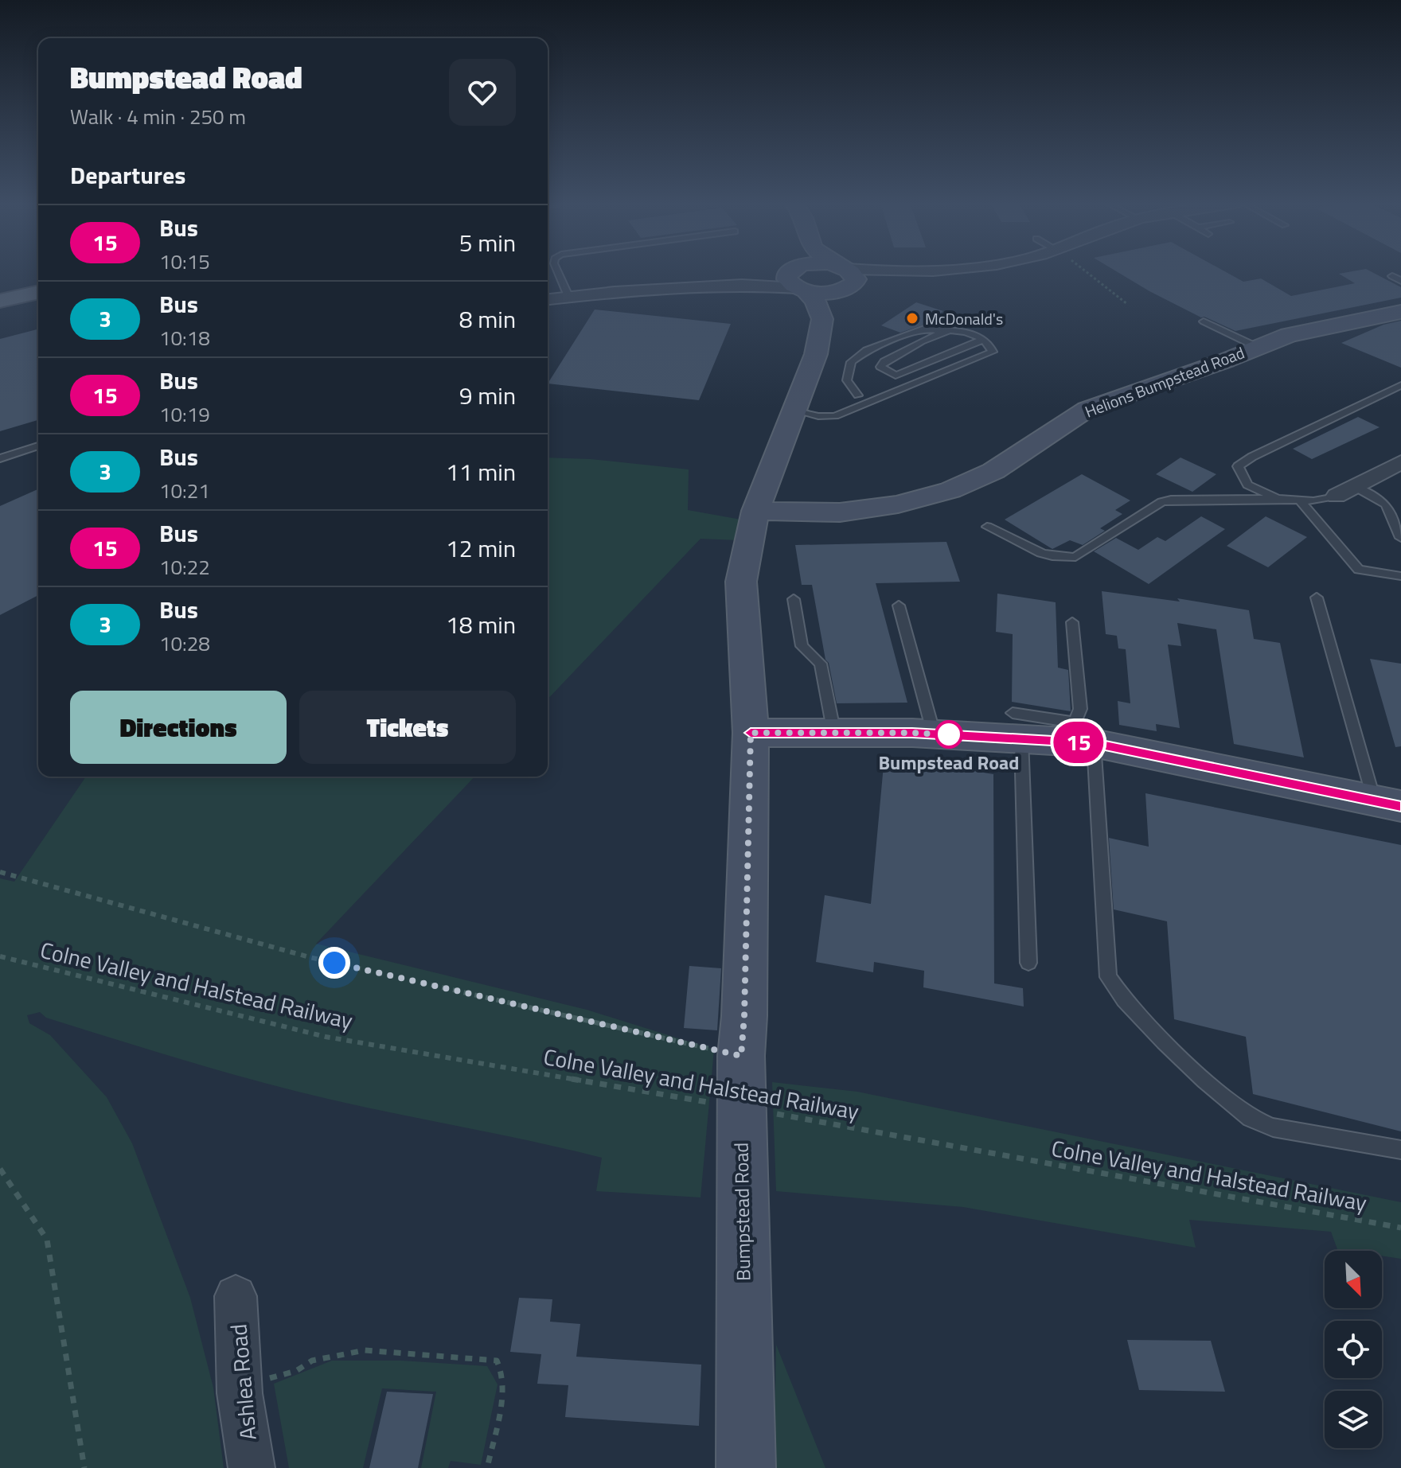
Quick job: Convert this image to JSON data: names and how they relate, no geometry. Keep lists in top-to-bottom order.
{
  "streets": {
    "main road": ["Helions Bumpstead Road", "Bumpstead Road"],
    "street": ["Ashlea Road"],
    "path": ["Colne Valley and Halstead Railway"]
  },
  "crossings": [
    ["Helions Bumpstead Road", "Bumpstead Road"],
    ["Colne Valley and Halstead Railway", "Bumpstead Road"]
  ],
  "places": ["McDonald's", "Bumpstead Road"],
  "lines": ["bus line 15"],
  "north": "bottom right",
  "page": {
    "on_map": "15",
    "heading": [
      ["Bumpstead Road", "Walk · 4 min · 250 m"],
      "Departures"
    ],
    "list": [
      {
        "mark": "15",
        "name": "Bus",
        "note": "10:15",
        "value": "5 min"
      },
      {
        "mark": "3",
        "name": "Bus",
        "note": "10:18",
        "value": "8 min"
      },
      {
        "mark": "15",
        "name": "Bus",
        "note": "10:19",
        "value": "9 min"
      },
      {
        "mark": "3",
        "name": "Bus",
        "note": "10:21",
        "value": "11 min"
      },
      {
        "mark": "15",
        "name": "Bus",
        "note": "10:22",
        "value": "12 min"
      },
      {
        "mark": "3",
        "name": "Bus",
        "note": "10:28",
        "value": "18 min"
      }
    ],
    "buttons": ["Directions", "Tickets"]
  }
}
